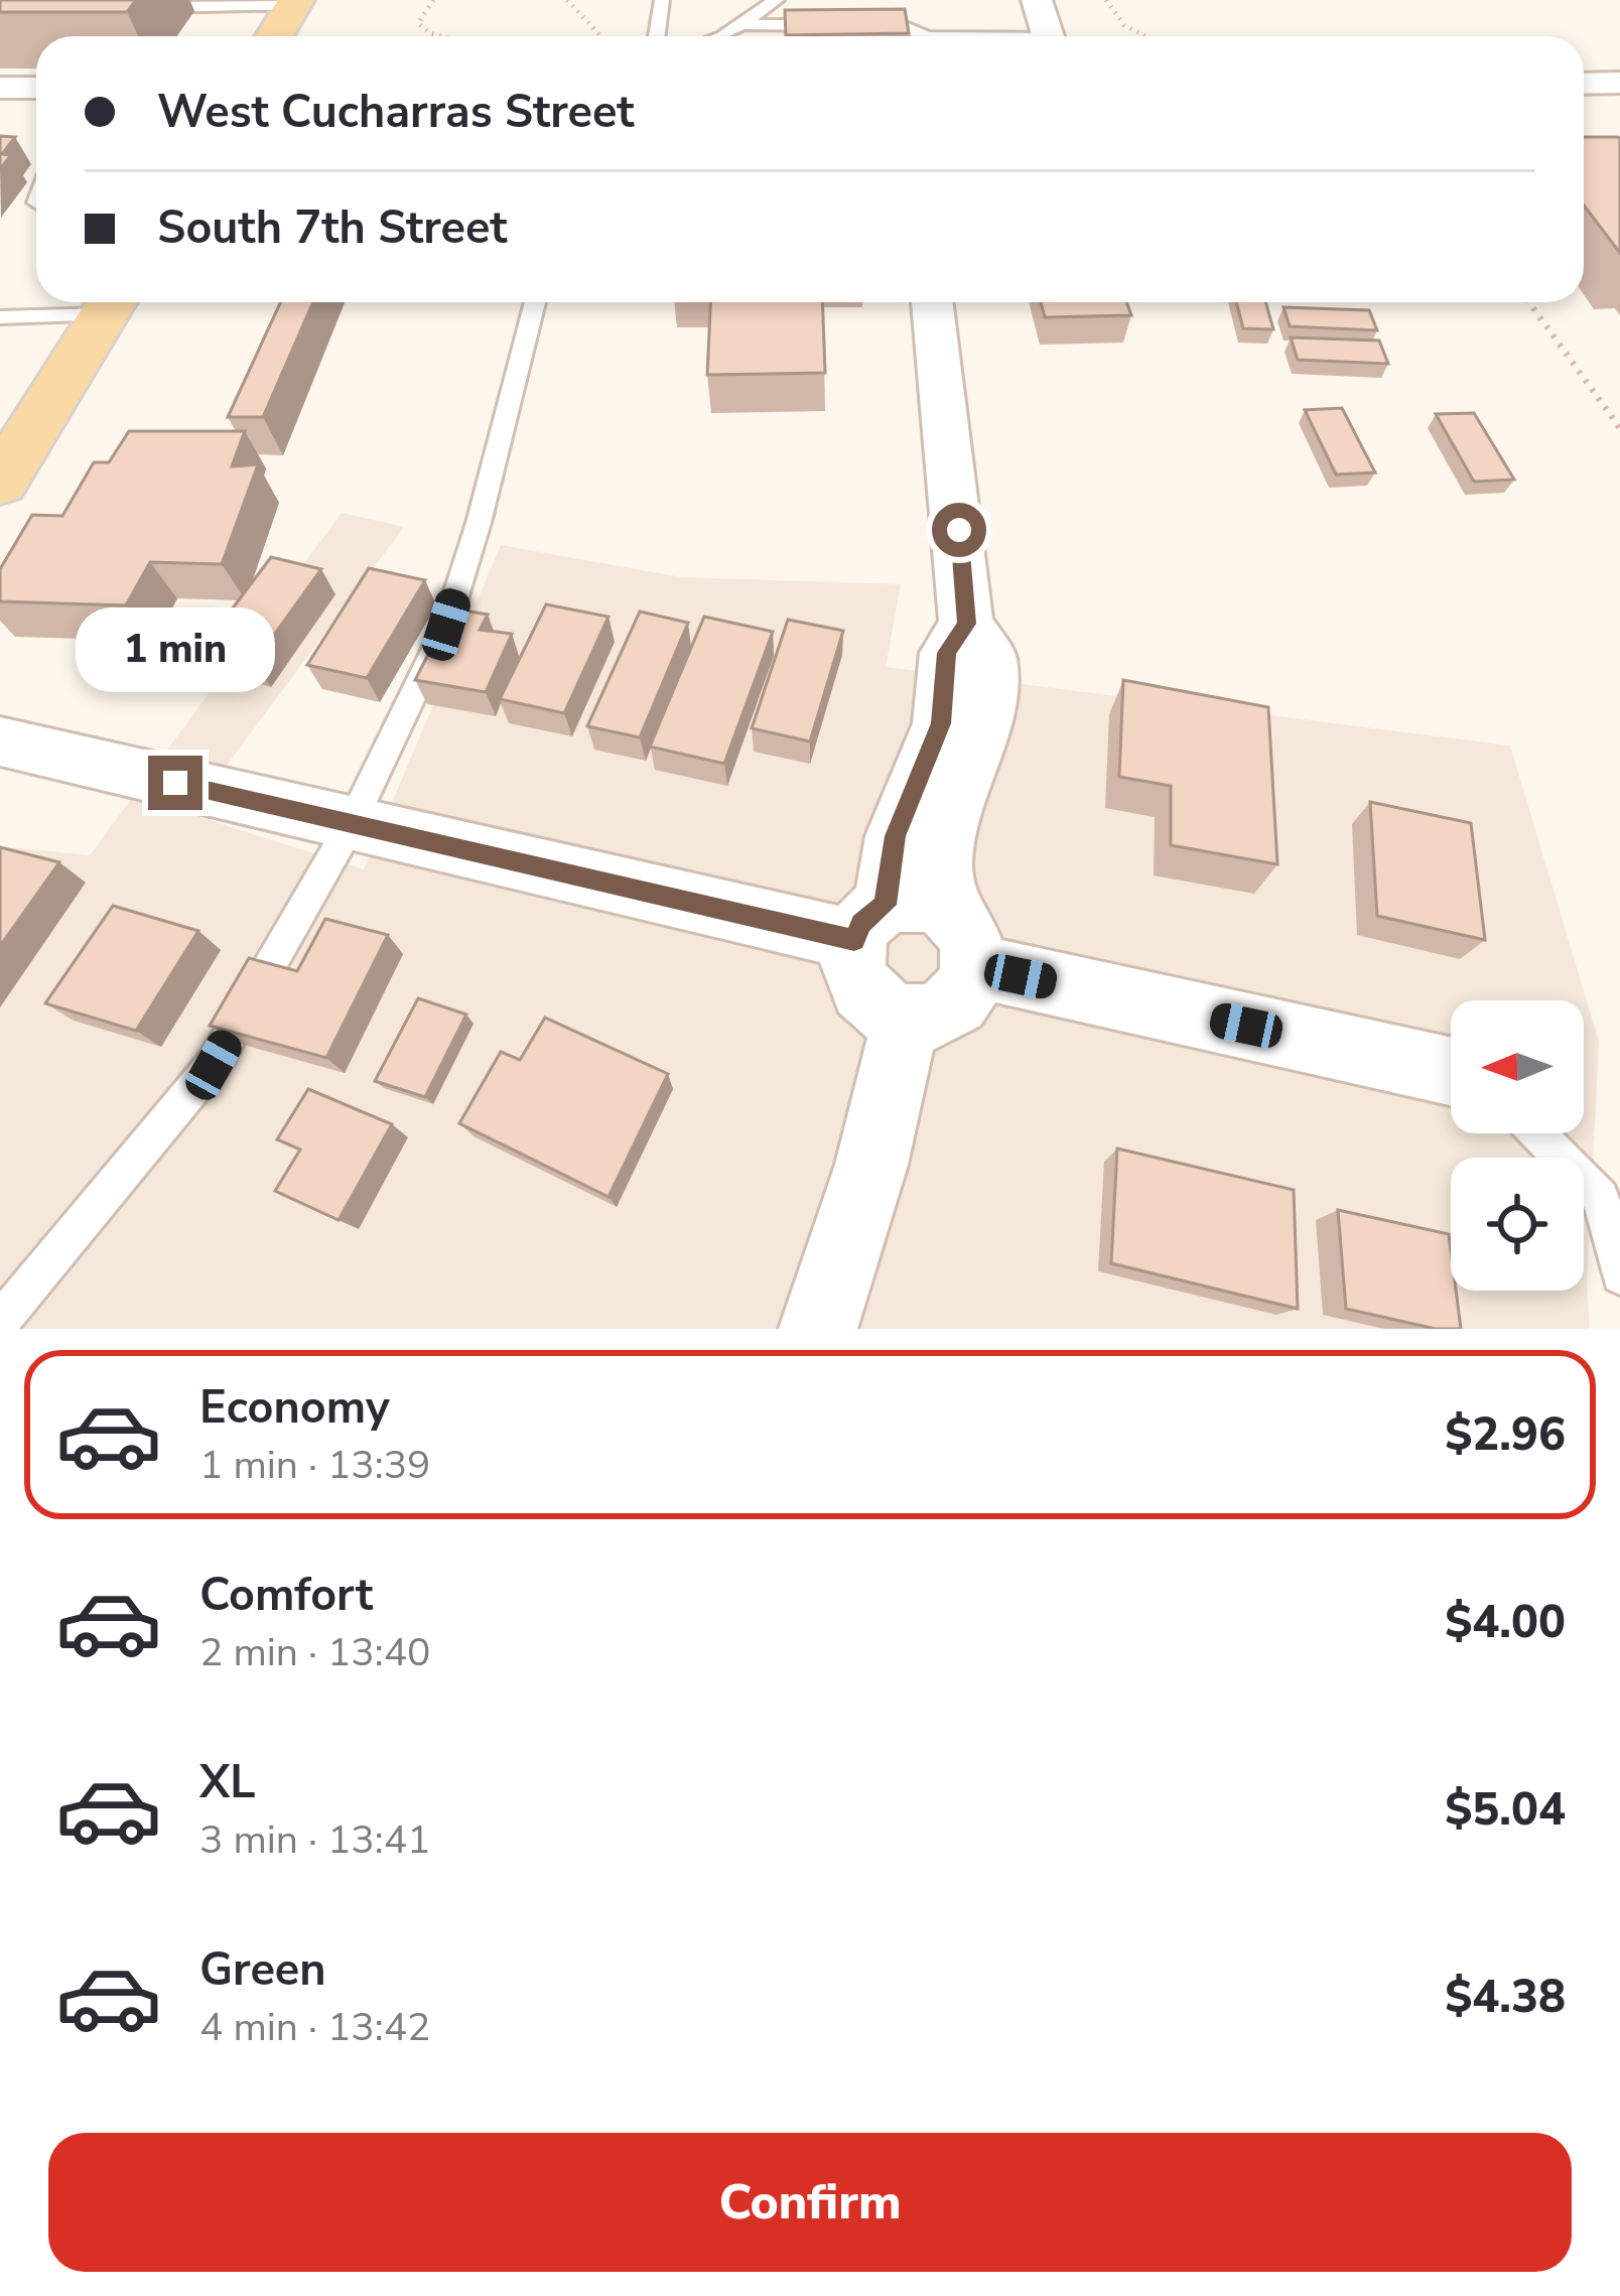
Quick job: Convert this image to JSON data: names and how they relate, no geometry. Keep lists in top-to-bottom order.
{
  "north": "left",
  "page": {
    "banner": ["West Cucharras Street", "South 7th Street"],
    "bubble": "1 min",
    "list": [
      {
        "name": "Economy",
        "note": "1 min · 13:39",
        "value": "$2.96"
      },
      {
        "name": "Comfort",
        "note": "2 min · 13:40",
        "value": "$4.00"
      },
      {
        "name": "XL",
        "note": "3 min · 13:41",
        "value": "$5.04"
      },
      {
        "name": "Green",
        "note": "4 min · 13:42",
        "value": "$4.38"
      }
    ],
    "buttons": "Confirm"
  }
}
